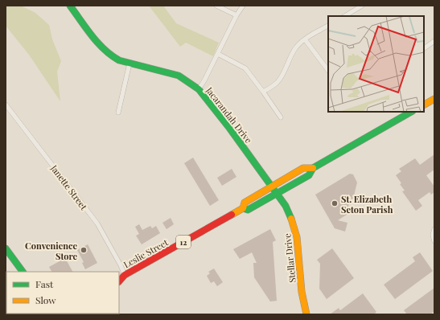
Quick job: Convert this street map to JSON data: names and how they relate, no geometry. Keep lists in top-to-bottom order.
{
  "streets": {
    "main road": [
      "Jacarandah Drive",
      "12",
      "Leslie Street",
      "Stellar Drive"
    ],
    "street": ["Janette Street"]
  },
  "crossings": [
    ["Jacarandah Drive", "Leslie Street"],
    ["Jacarandah Drive", "Stellar Drive"],
    ["Janette Street", "Leslie Street"],
    ["Leslie Street", "Stellar Drive"]
  ],
  "places": ["St. Elizabeth Seton Parish", "Convenience Store"],
  "legend": ["Fast", "Slow"]
}
